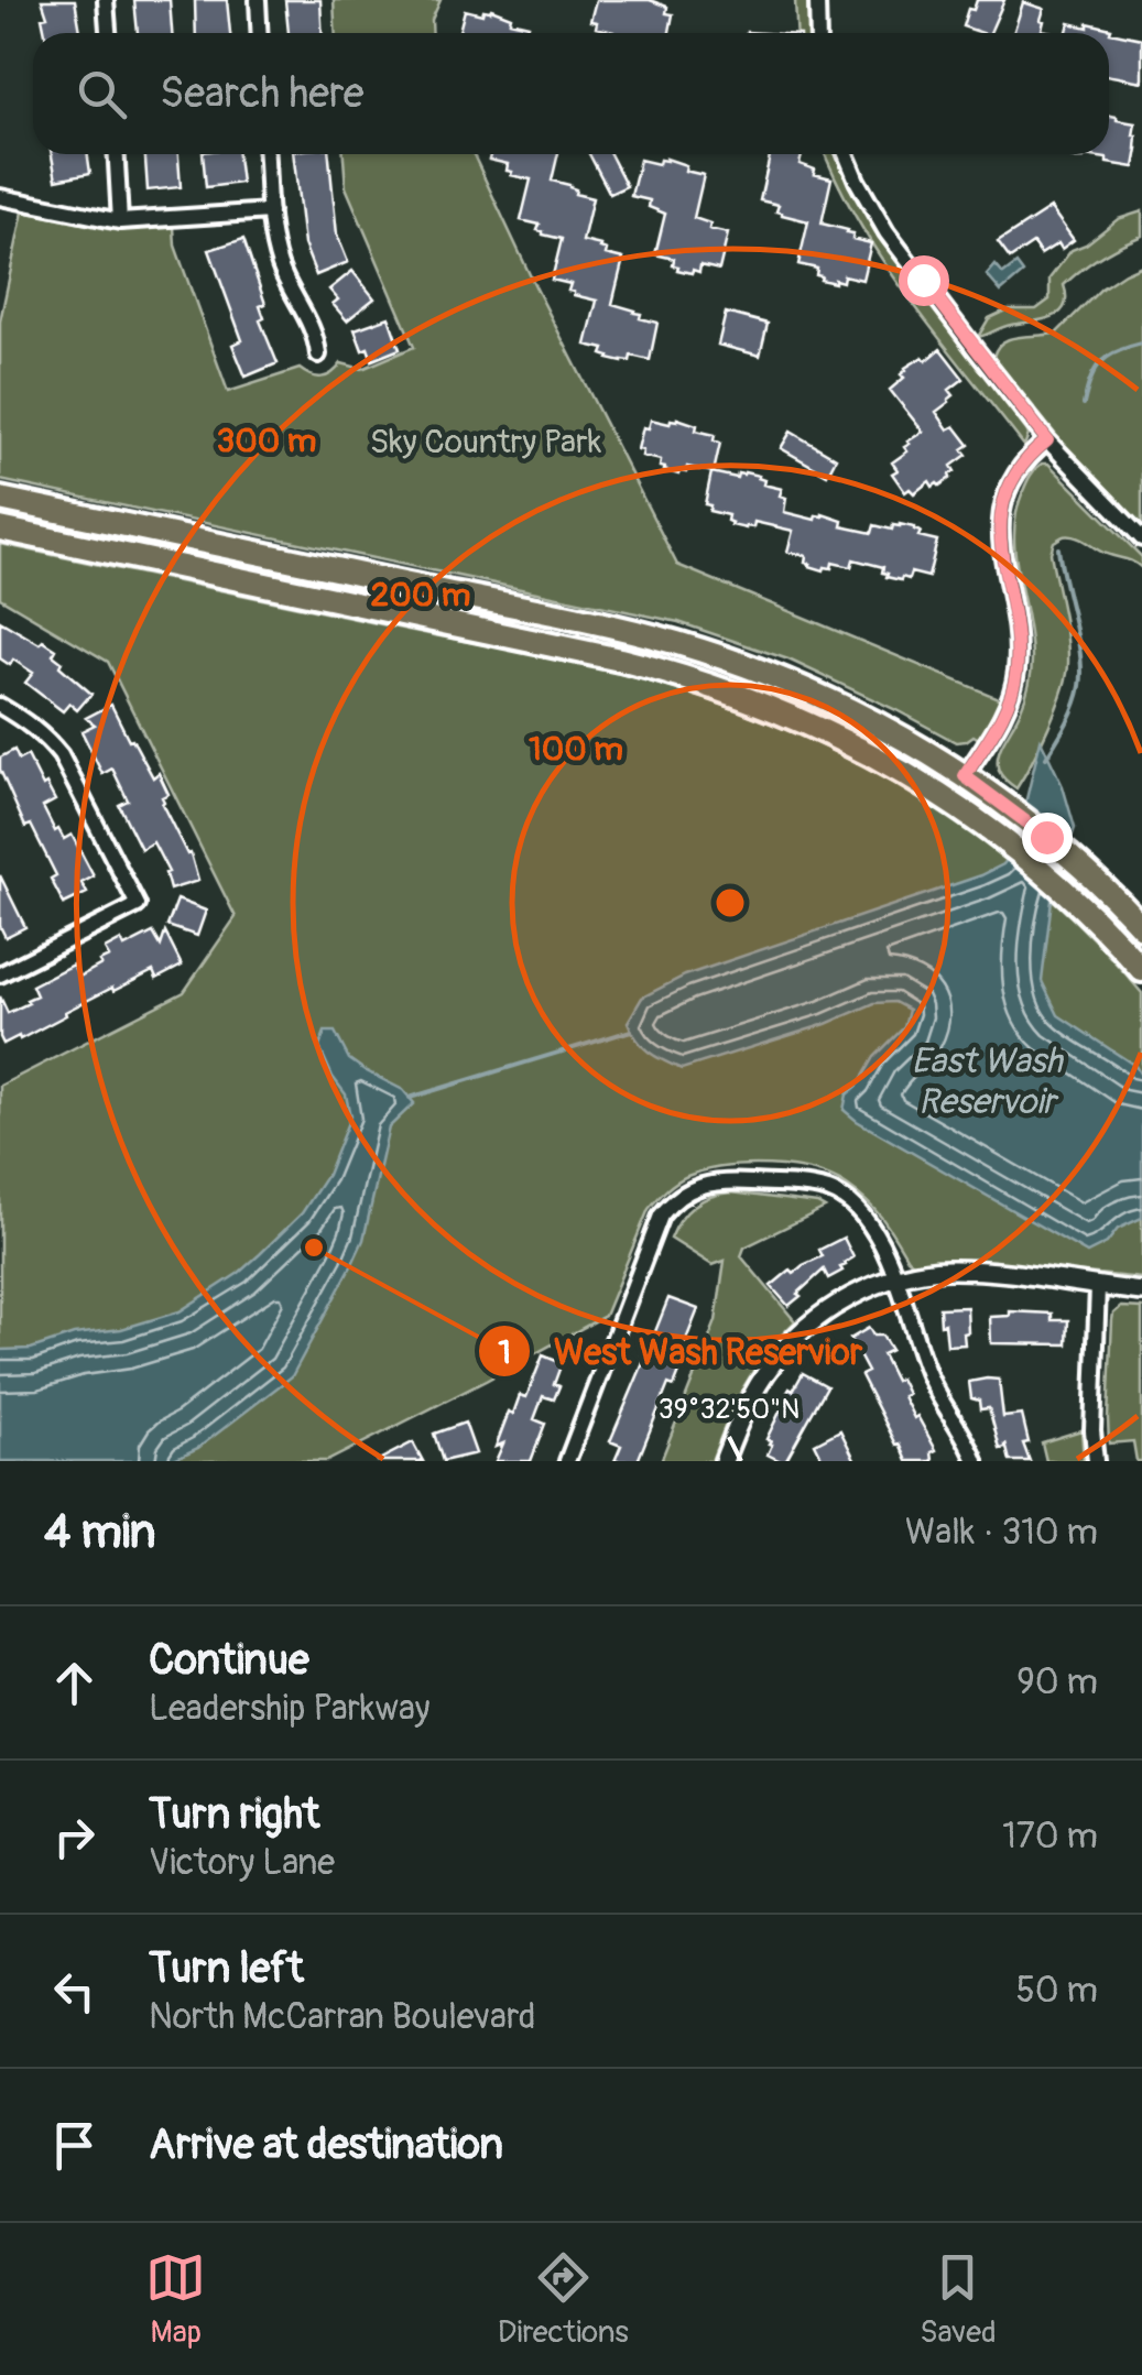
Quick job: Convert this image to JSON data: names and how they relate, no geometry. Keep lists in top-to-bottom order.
{
  "water": ["East Wash Reservoir"],
  "parks": ["Sky Country Park"],
  "places": ["West Wash Reservior"],
  "page": {
    "search": "Search here",
    "heading": ["4 min", "Walk · 310 m"],
    "list": [
      ["Continue", "Leadership Parkway", "90 m"],
      ["Turn right", "Victory Lane", "170 m"],
      ["Turn left", "North McCarran Boulevard", "50 m"],
      "Arrive at destination"
    ],
    "nav": ["Map", "Directions", "Saved"]
  },
  "coordinates": ["39°32'50\"N"],
  "rings": ["300 m", "200 m", "100 m"]
}
